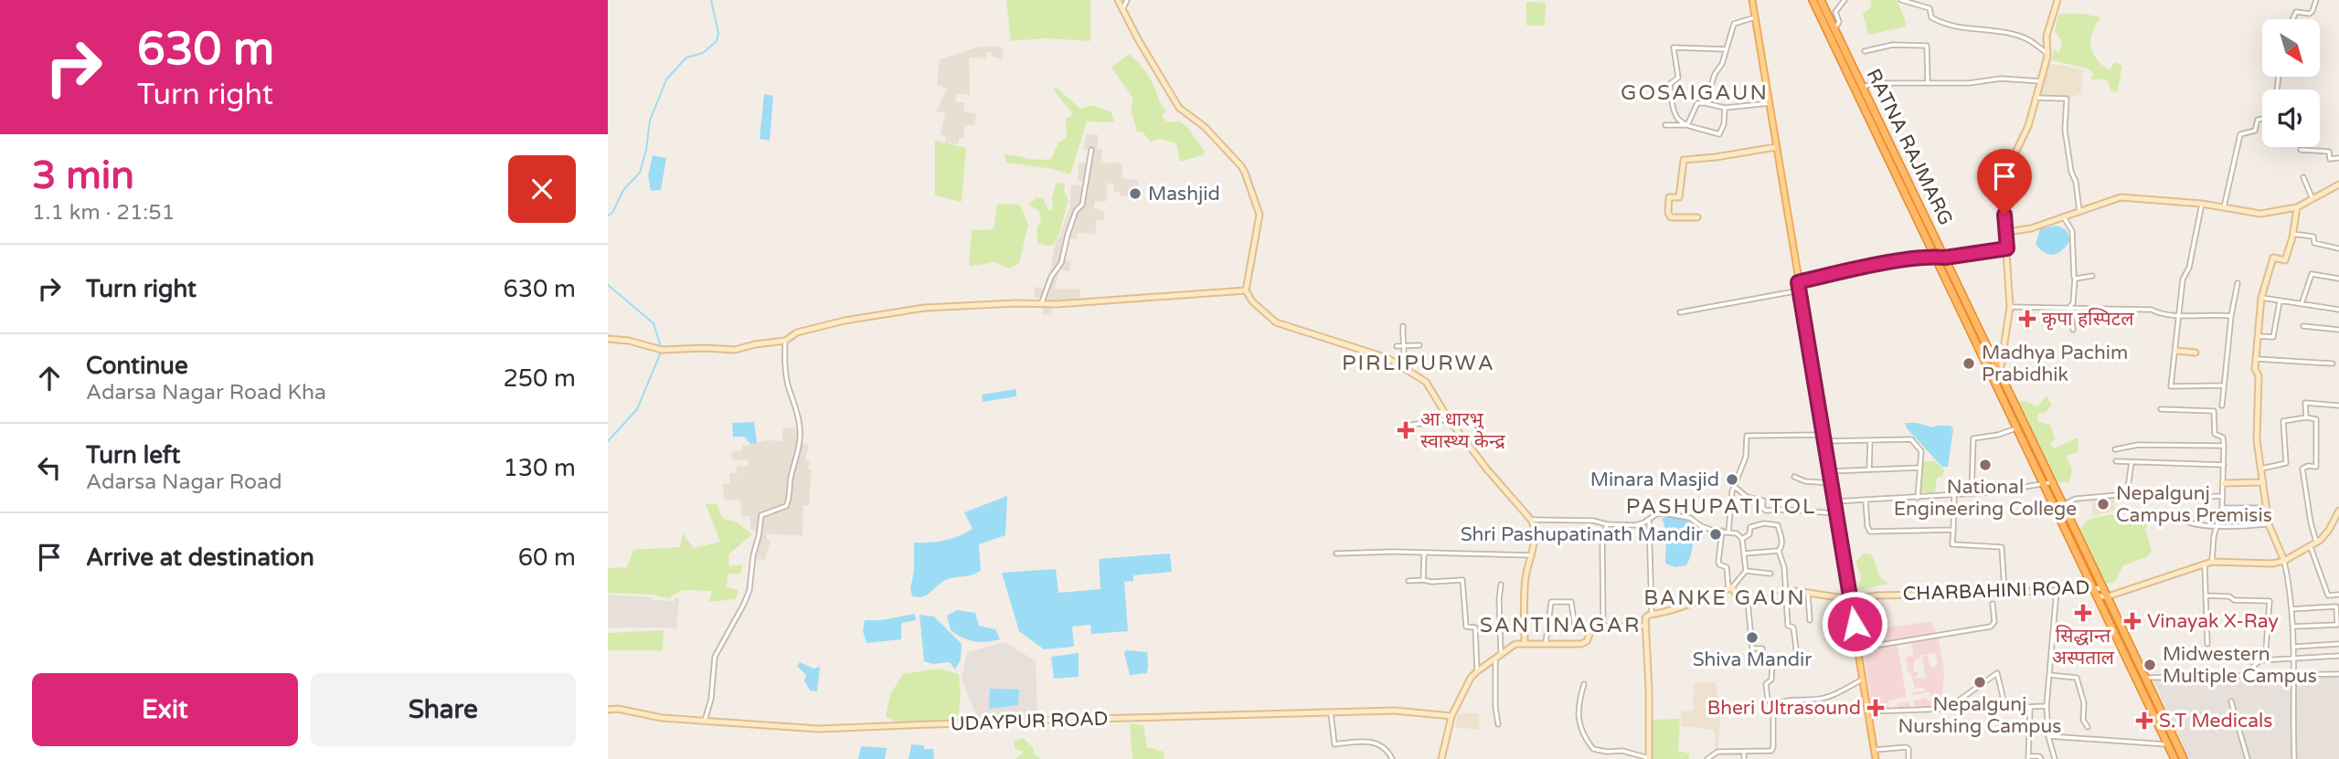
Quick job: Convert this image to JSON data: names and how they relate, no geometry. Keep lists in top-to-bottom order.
{
  "streets": {
    "highway": ["RATNA RAJMARG"],
    "street": ["CHARBAHINI ROAD", "UDAYPUR ROAD"]
  },
  "crossings": [
    ["RATNA RAJMARG", "CHARBAHINI ROAD"]
  ],
  "districts": [
    "GOSAIGAUN",
    "PIRLIPURWA",
    "PASHUPATI TOL",
    "BANKE GAUN",
    "SANTINAGAR"
  ],
  "places": {
    "other": [
      "Mashjid",
      "Madhya Pachim Prabidhik",
      "National Engineering College",
      "Minara Masjid",
      "Nepalgunj Campus Premisis",
      "Shri Pashupatinath Mandir",
      "Shiva Mandir",
      "Midwestern Multiple Campus",
      "Nepalgunj Nurshing Campus"
    ],
    "health": [
      "कृपा हस्पिटल",
      "आ धारभु स्वास्थ्य केन्द्र",
      "सिद्धान्त अस्पताल",
      "Vinayak X-Ray",
      "Bheri Ultrasound",
      "S.T Medicals"
    ]
  },
  "north": "bottom right",
  "page": {
    "turn": ["630 m", "Turn right"],
    "heading": ["3 min", "1.1 km · 21:51"],
    "list": [
      {
        "name": "Turn right",
        "value": "630 m"
      },
      {
        "name": "Continue",
        "note": "Adarsa Nagar Road Kha",
        "value": "250 m"
      },
      {
        "name": "Turn left",
        "note": "Adarsa Nagar Road",
        "value": "130 m"
      },
      {
        "name": "Arrive at destination",
        "value": "60 m"
      }
    ],
    "buttons": ["Exit", "Share"]
  }
}
